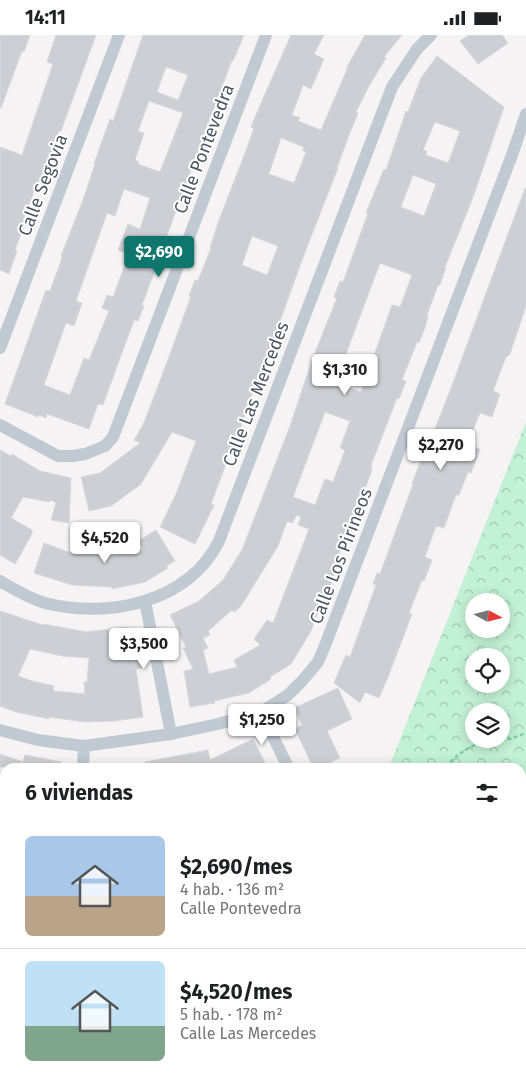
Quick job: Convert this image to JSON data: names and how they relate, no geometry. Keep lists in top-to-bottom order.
{
  "streets": {
    "street": [
      "Calle Pontevedra",
      "Calle Segovia",
      "Calle Las Mercedes",
      "Calle Los Pirineos"
    ]
  },
  "north": "right",
  "page": {
    "status": "14:11",
    "price": [
      "$2,690",
      "$1,310",
      "$2,270",
      "$4,520",
      "$3,500",
      "$1,250"
    ],
    "heading": "6 viviendas",
    "list": [
      {
        "name": "$2,690/mes",
        "note": "4 hab. · 136 m² · Calle Pontevedra"
      },
      {
        "name": "$4,520/mes",
        "note": "5 hab. · 178 m² · Calle Las Mercedes"
      }
    ]
  }
}
